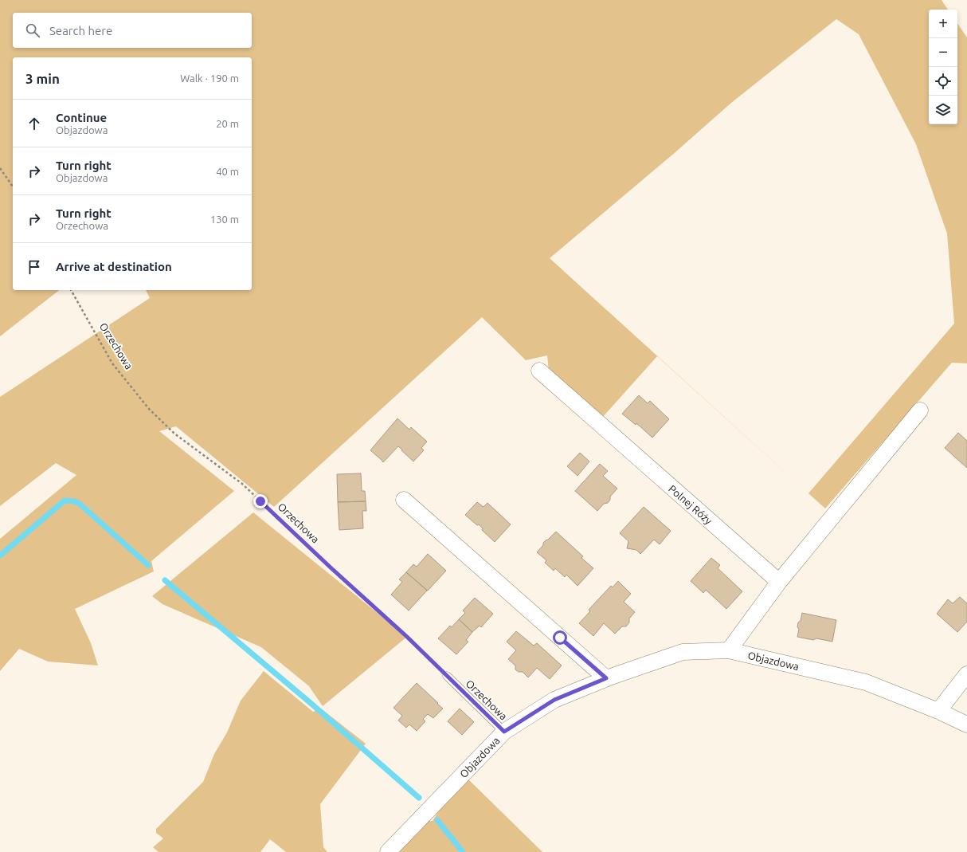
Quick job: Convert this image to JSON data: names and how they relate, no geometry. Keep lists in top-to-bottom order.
{
  "streets": {
    "street": ["Polnej Róży", "Objazdowa"],
    "lane": ["Orzechowa"]
  },
  "crossings": [
    ["Orzechowa", "Objazdowa"]
  ],
  "page": {
    "map_buttons": ["+", "−"],
    "search": "Search here",
    "heading": ["3 min", "Walk · 190 m"],
    "list": [
      ["Continue", "Objazdowa", "20 m"],
      ["Turn right", "Objazdowa", "40 m"],
      ["Turn right", "Orzechowa", "130 m"],
      "Arrive at destination"
    ]
  }
}
